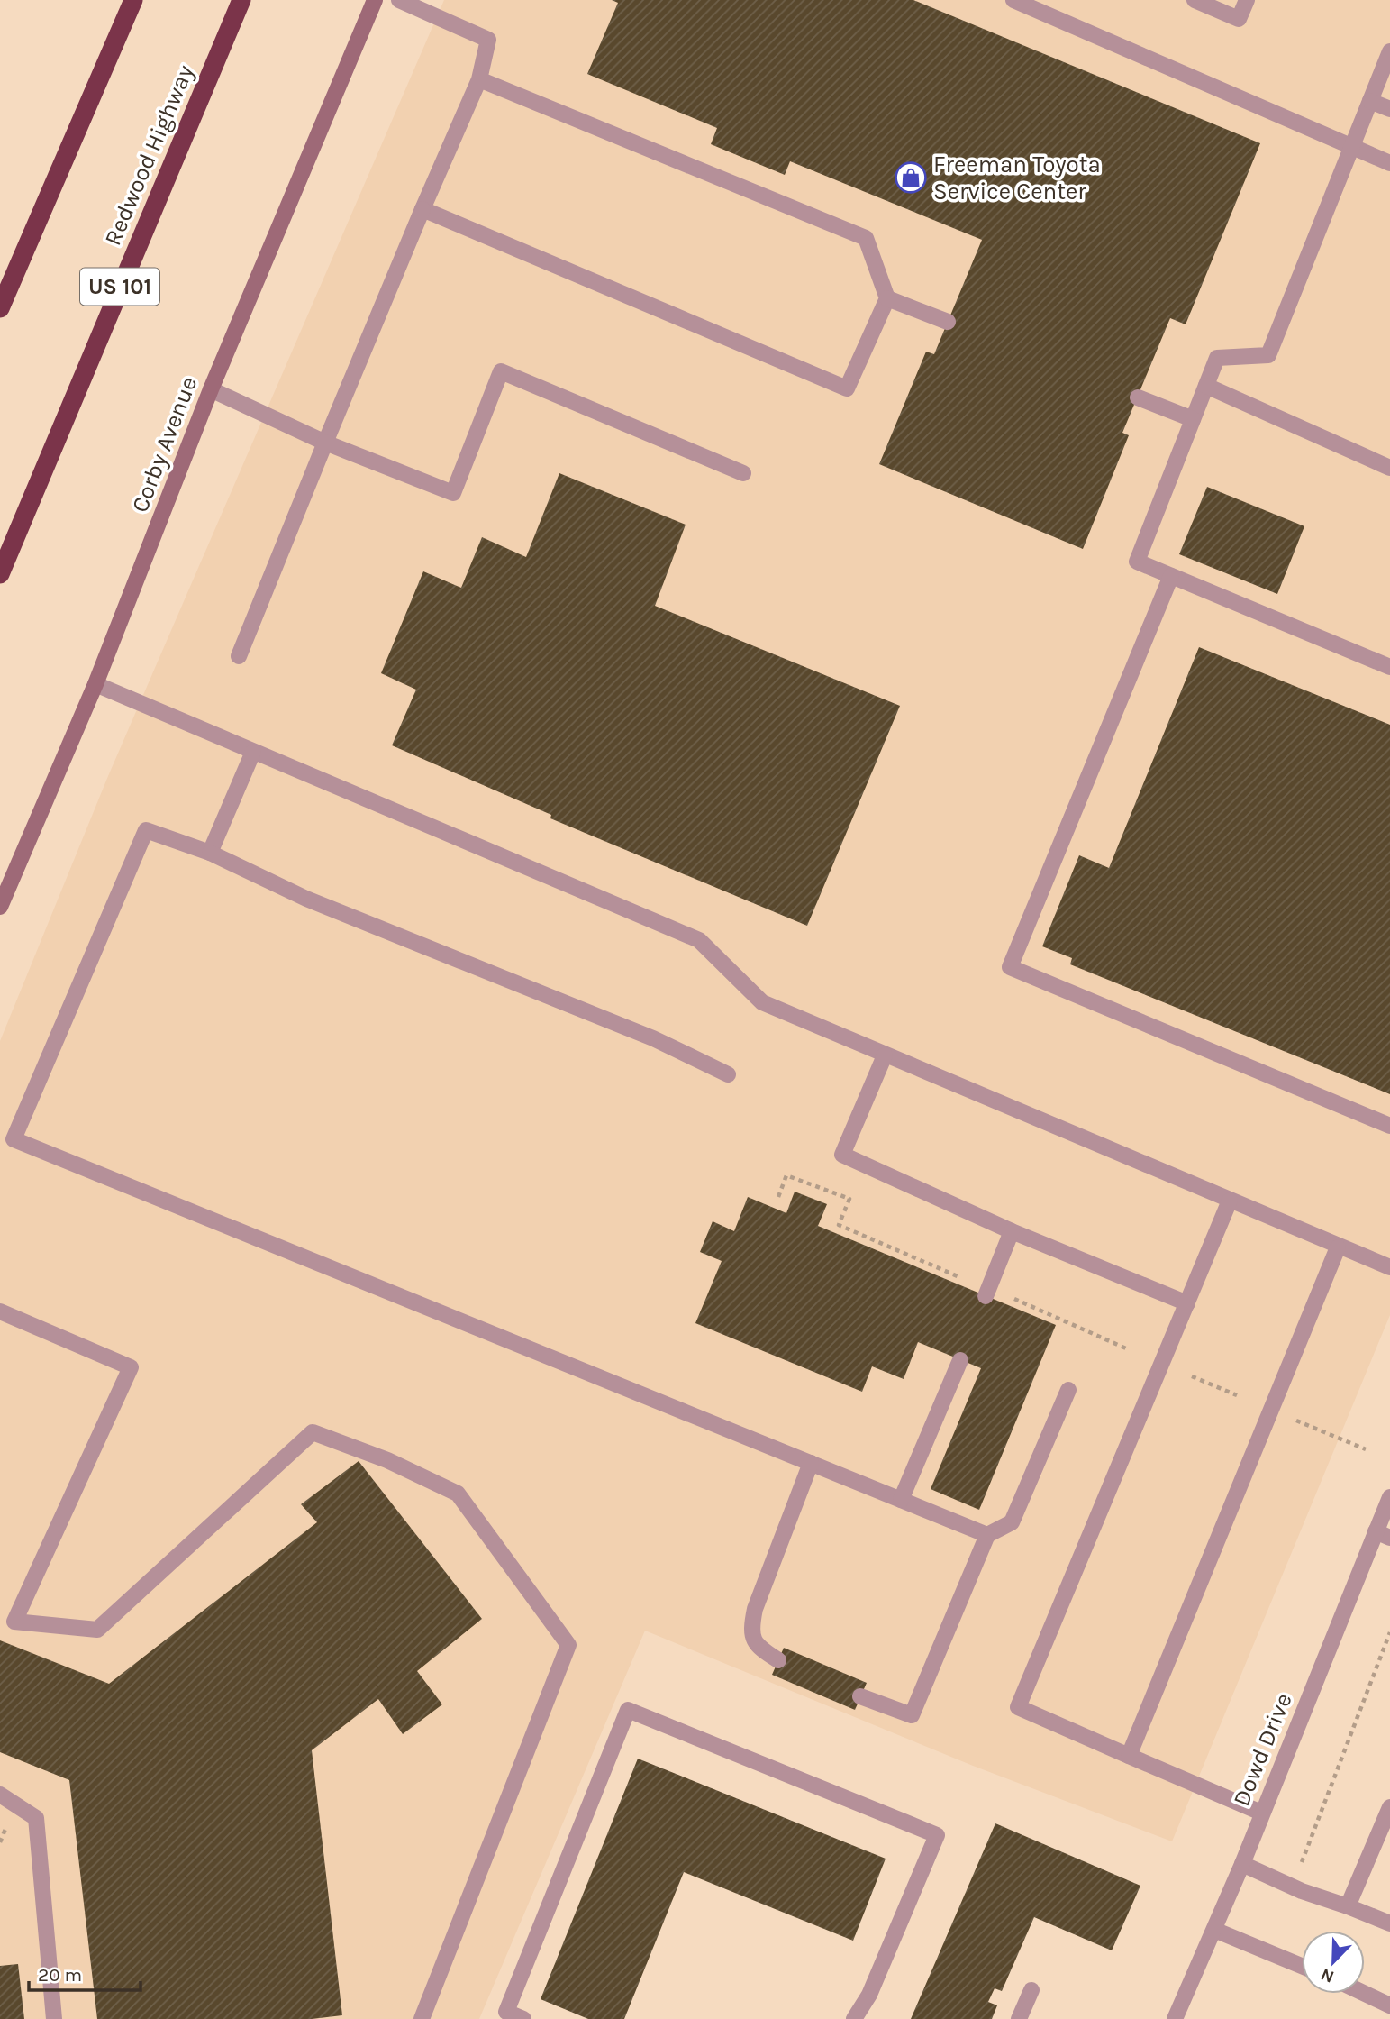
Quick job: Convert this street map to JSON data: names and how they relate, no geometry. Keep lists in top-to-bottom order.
{
  "streets": {
    "highway": ["Redwood Highway", "US 101"],
    "street": ["Corby Avenue", "Dowd Drive"]
  },
  "places": {
    "shop": ["Freeman Toyota Service Center"]
  },
  "scale_bar": "20 m",
  "north": "bottom left"
}
